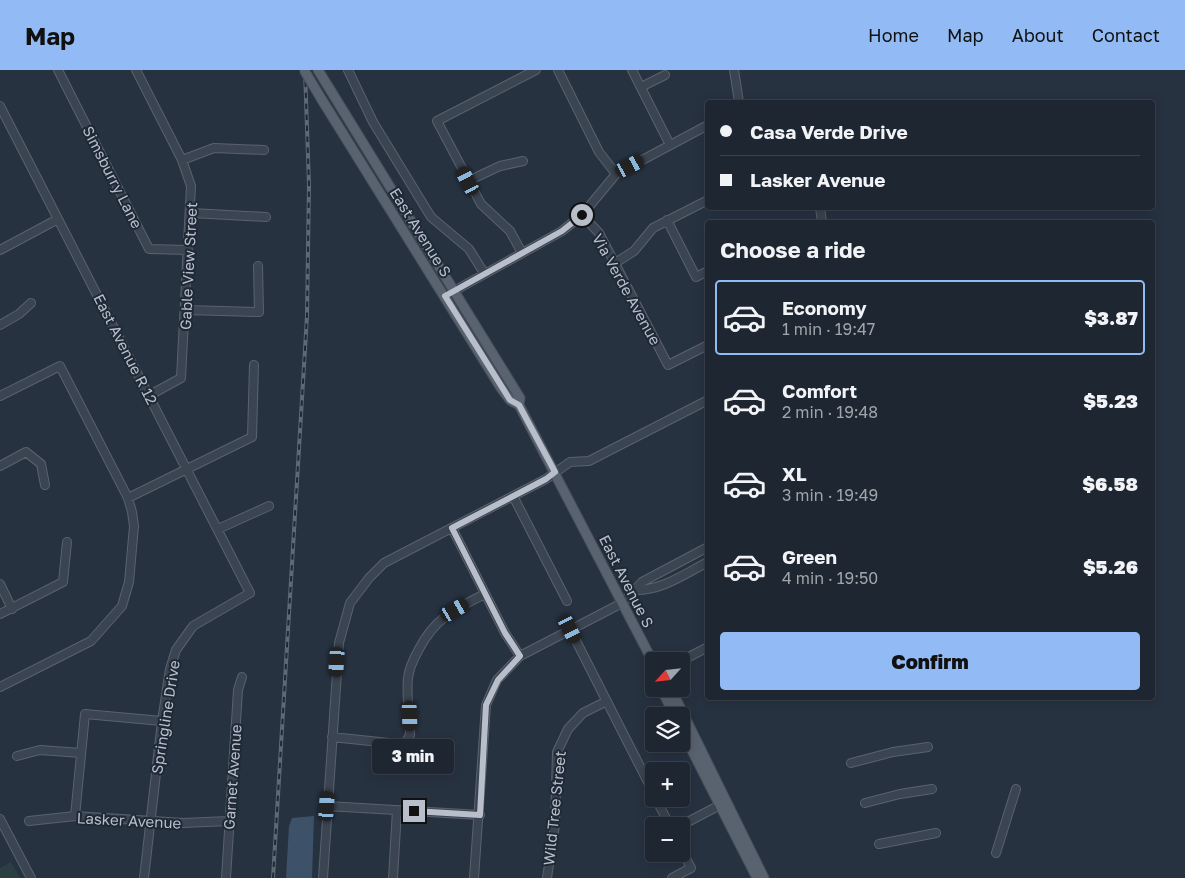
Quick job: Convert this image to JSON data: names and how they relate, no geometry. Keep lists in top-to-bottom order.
{
  "streets": {
    "main road": ["East Avenue S"],
    "street": [
      "Simsburry Lane",
      "Gable View Street",
      "Via Verde Avenue",
      "East Avenue R 12",
      "Springline Drive",
      "Garnet Avenue",
      "Wild Tree Street",
      "Lasker Avenue"
    ]
  },
  "crossings": [
    ["Simsburry Lane", "Gable View Street"],
    ["Gable View Street", "East Avenue R 12"],
    ["East Avenue R 12", "Springline Drive"],
    ["Springline Drive", "Lasker Avenue"],
    ["Garnet Avenue", "Lasker Avenue"]
  ],
  "north": "bottom left",
  "page": {
    "header": "Map",
    "nav": [
      "Home",
      "Map",
      "About",
      "Contact"
    ],
    "banner": ["Casa Verde Drive", "Lasker Avenue"],
    "heading": "Choose a ride",
    "list": [
      {
        "name": "Economy",
        "note": "1 min · 19:47",
        "value": "$3.87"
      },
      {
        "name": "Comfort",
        "note": "2 min · 19:48",
        "value": "$5.23"
      },
      {
        "name": "XL",
        "note": "3 min · 19:49",
        "value": "$6.58"
      },
      {
        "name": "Green",
        "note": "4 min · 19:50",
        "value": "$5.26"
      }
    ],
    "buttons": "Confirm",
    "map_buttons": ["+", "−"],
    "bubble": "3 min"
  }
}
